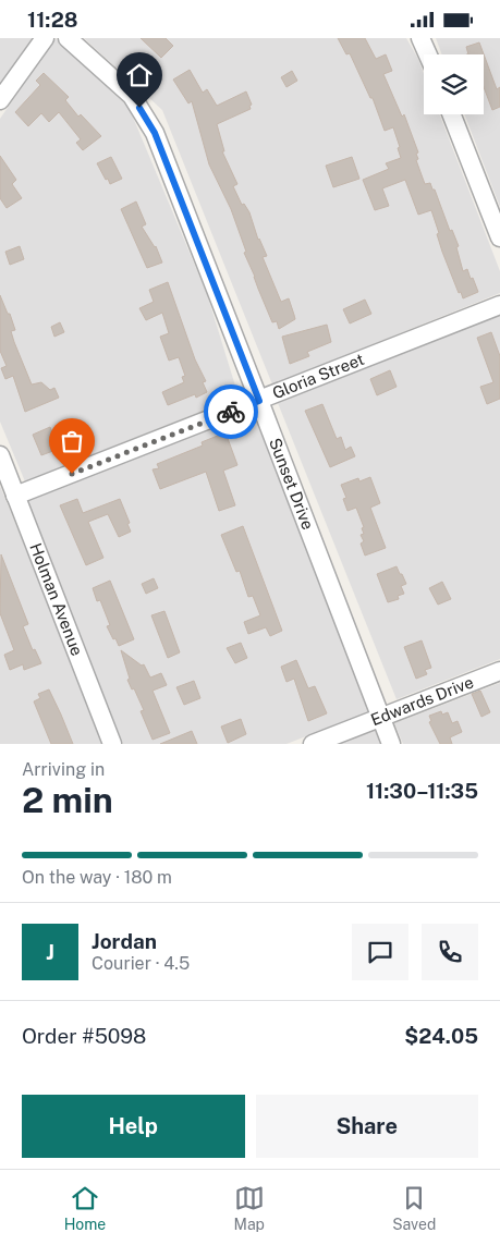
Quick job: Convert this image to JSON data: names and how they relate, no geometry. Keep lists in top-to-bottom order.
{
  "streets": {
    "street": [
      "Gloria Street",
      "Sunset Drive",
      "Holman Avenue",
      "Edwards Drive"
    ]
  },
  "crossings": [
    ["Gloria Street", "Sunset Drive"],
    ["Gloria Street", "Holman Avenue"],
    ["Sunset Drive", "Edwards Drive"]
  ],
  "page": {
    "status": "11:28",
    "heading": ["2 min", "Arriving in", "11:30–11:35"],
    "panel": [
      "Jordan",
      "Courier · 4.5",
      "Order #5098",
      "$24.05"
    ],
    "bar": "On the way · 180 m",
    "round": "J",
    "buttons": ["Help", "Share"],
    "tabs": ["Home", "Map", "Saved"]
  }
}
